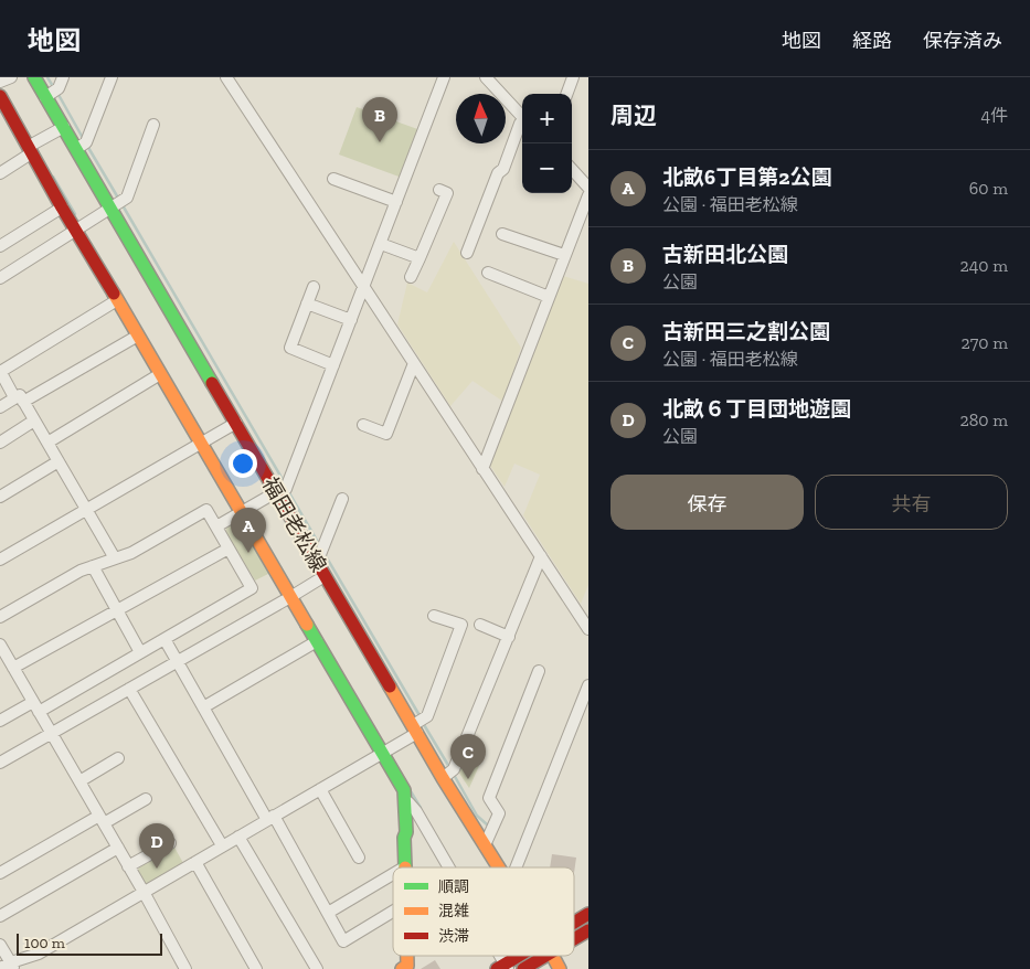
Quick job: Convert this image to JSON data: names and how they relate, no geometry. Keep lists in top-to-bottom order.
{
  "streets": {
    "street": ["福田老松線"]
  },
  "legend": ["順調", "混雑", "渋滞"],
  "scale_bar": "100 m",
  "north": "top",
  "page": {
    "header": "地図",
    "nav": ["地図", "経路", "保存済み"],
    "heading": ["周辺", "4件"],
    "map_buttons": ["+", "−"],
    "pins": [
      "B",
      "A",
      "C",
      "D"
    ],
    "list": [
      {
        "mark": "A",
        "name": "北畝6丁目第2公園",
        "note": "公園 · 福田老松線",
        "value": "60 m"
      },
      {
        "mark": "B",
        "name": "古新田北公園",
        "note": "公園",
        "value": "240 m"
      },
      {
        "mark": "C",
        "name": "古新田三之割公園",
        "note": "公園 · 福田老松線",
        "value": "270 m"
      },
      {
        "mark": "D",
        "name": "北畝６丁目団地遊園",
        "note": "公園",
        "value": "280 m"
      }
    ],
    "buttons": ["保存", "共有"],
    "scale": "100 m"
  }
}
